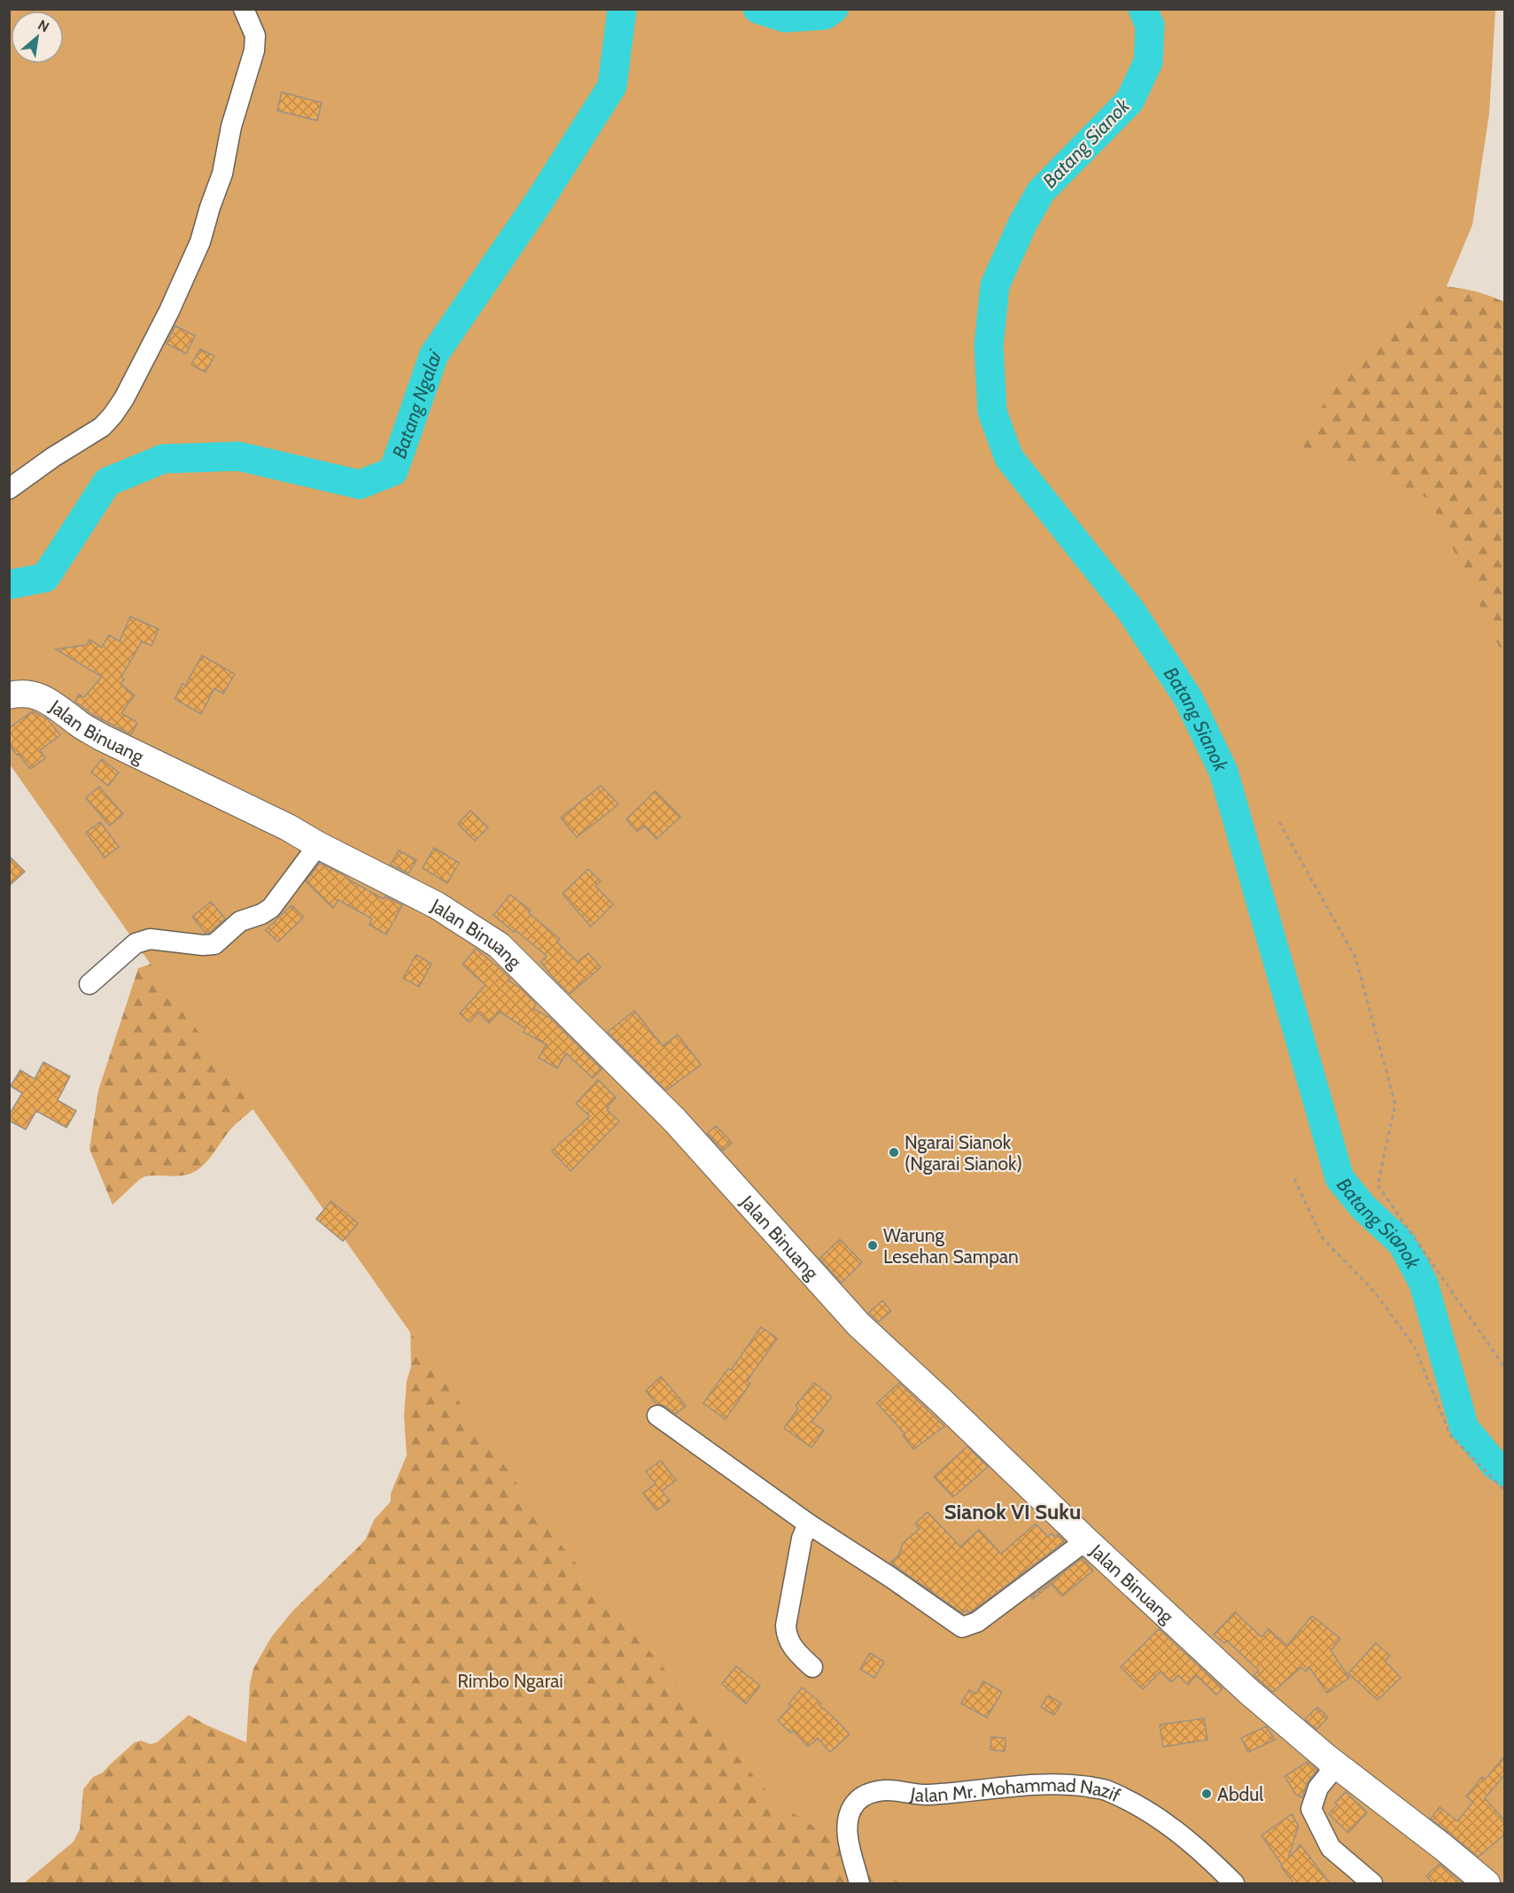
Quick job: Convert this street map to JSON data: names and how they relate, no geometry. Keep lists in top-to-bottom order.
{
  "streets": {
    "main road": ["Jalan Binuang"],
    "street": ["Jalan Mr. Mohammad Nazif"]
  },
  "districts": ["Sianok VI Suku"],
  "water": ["Batang Sianok", "Batang Ngalai"],
  "parks": ["Rimbo Ngarai"],
  "places": ["Ngarai Sianok (Ngarai Sianok)", "Warung Lesehan Sampan", "Abdul"],
  "north": "top right"
}
